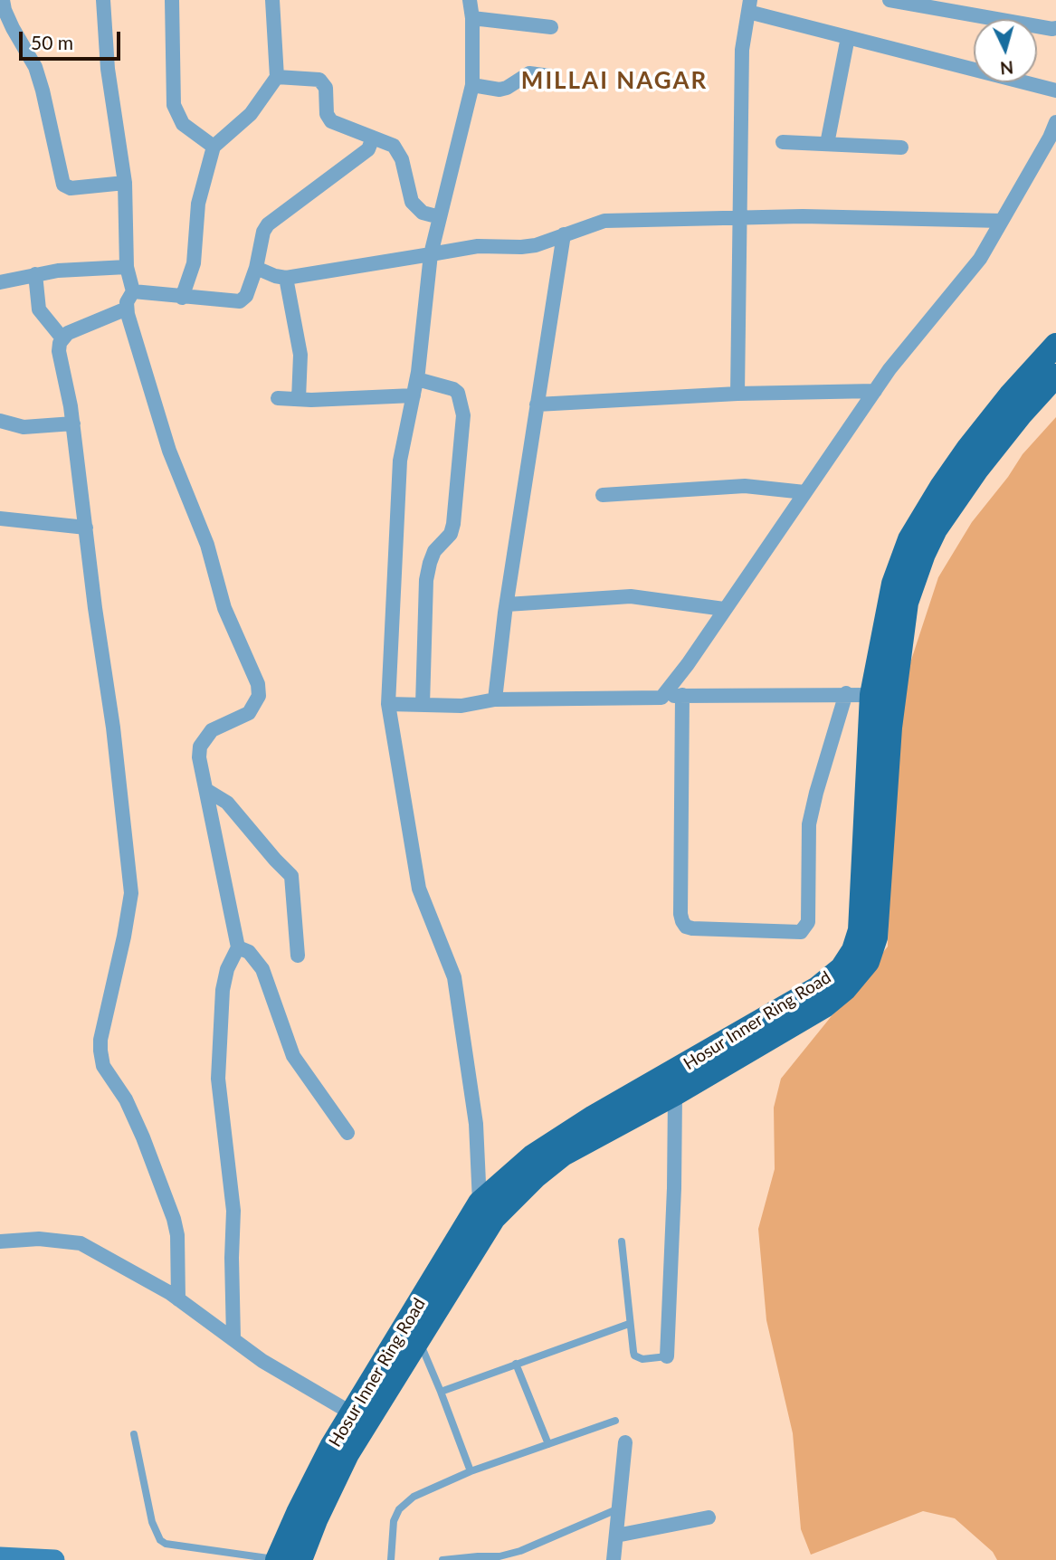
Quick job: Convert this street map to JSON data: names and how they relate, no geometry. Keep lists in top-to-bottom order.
{
  "streets": {
    "main road": ["Hosur Inner Ring Road"]
  },
  "districts": ["MILLAI NAGAR"],
  "scale_bar": "50 m",
  "north": "bottom"
}
